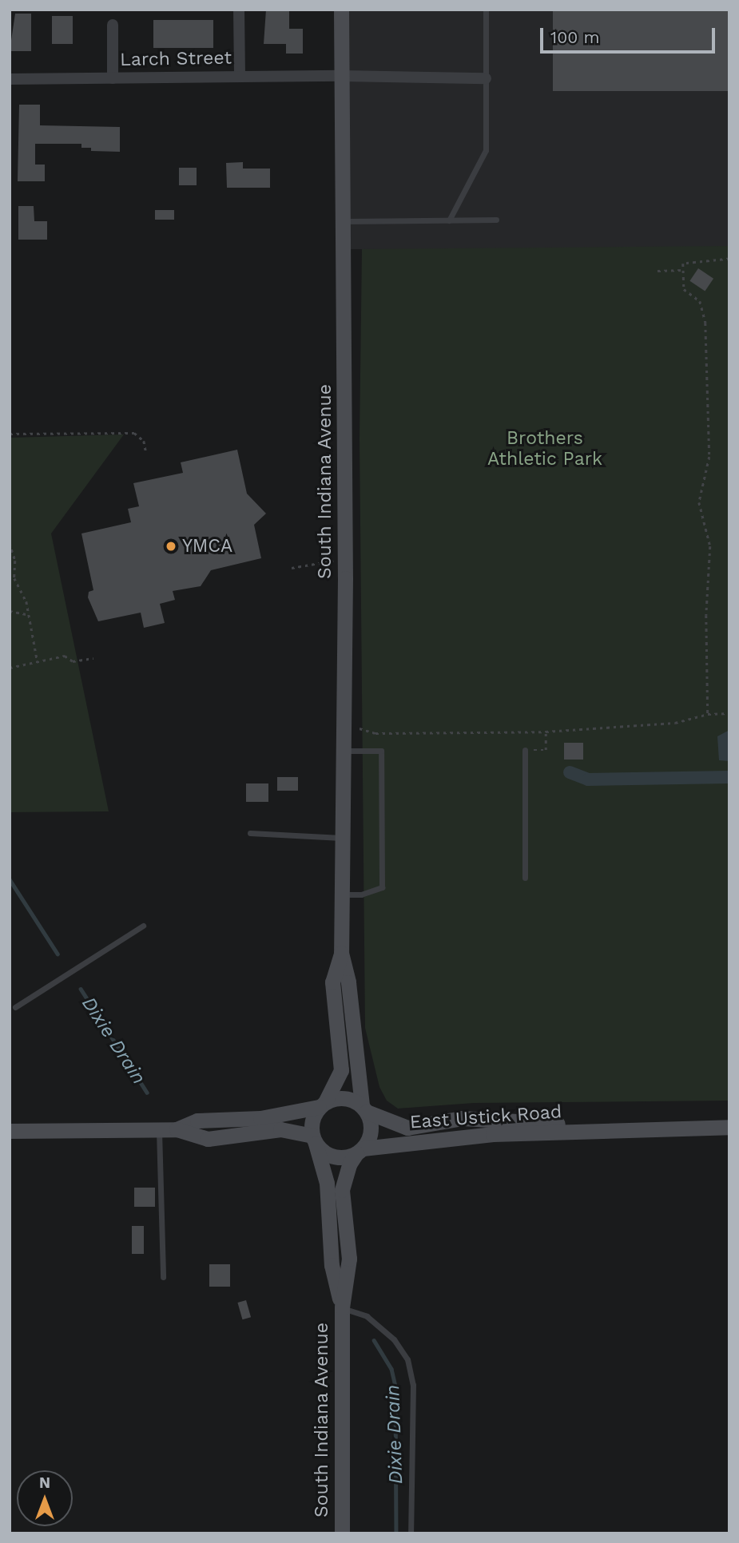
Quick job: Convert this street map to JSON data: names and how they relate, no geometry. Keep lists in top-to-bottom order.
{
  "streets": {
    "main road": ["South Indiana Avenue", "East Ustick Road"],
    "street": ["Larch Street"]
  },
  "crossings": [
    ["Larch Street", "South Indiana Avenue"],
    ["South Indiana Avenue", "East Ustick Road"]
  ],
  "water": ["Dixie Drain"],
  "parks": ["Brothers Athletic Park"],
  "places": ["YMCA"],
  "scale_bar": "100 m",
  "north": "top"
}
